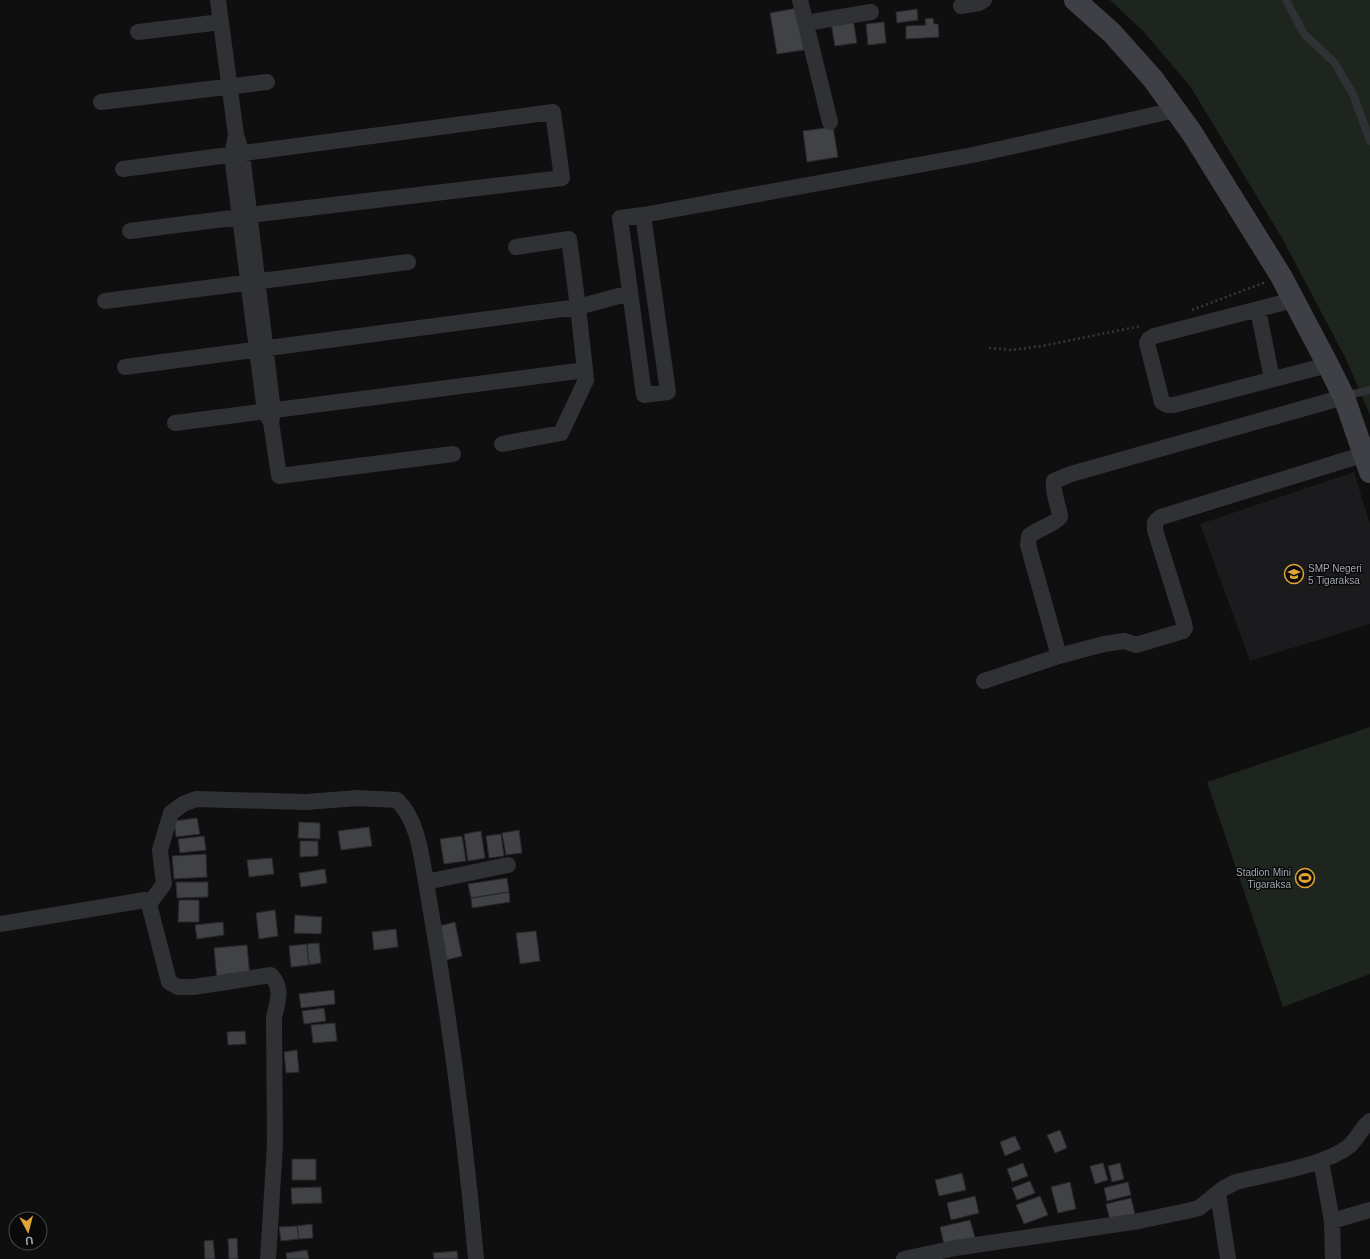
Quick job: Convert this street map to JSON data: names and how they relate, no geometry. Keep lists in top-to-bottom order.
{
  "places": {
    "school or university": ["SMP Negeri 5 Tigaraksa"],
    "sports": ["Stadion Mini Tigaraksa"]
  },
  "north": "bottom"
}
